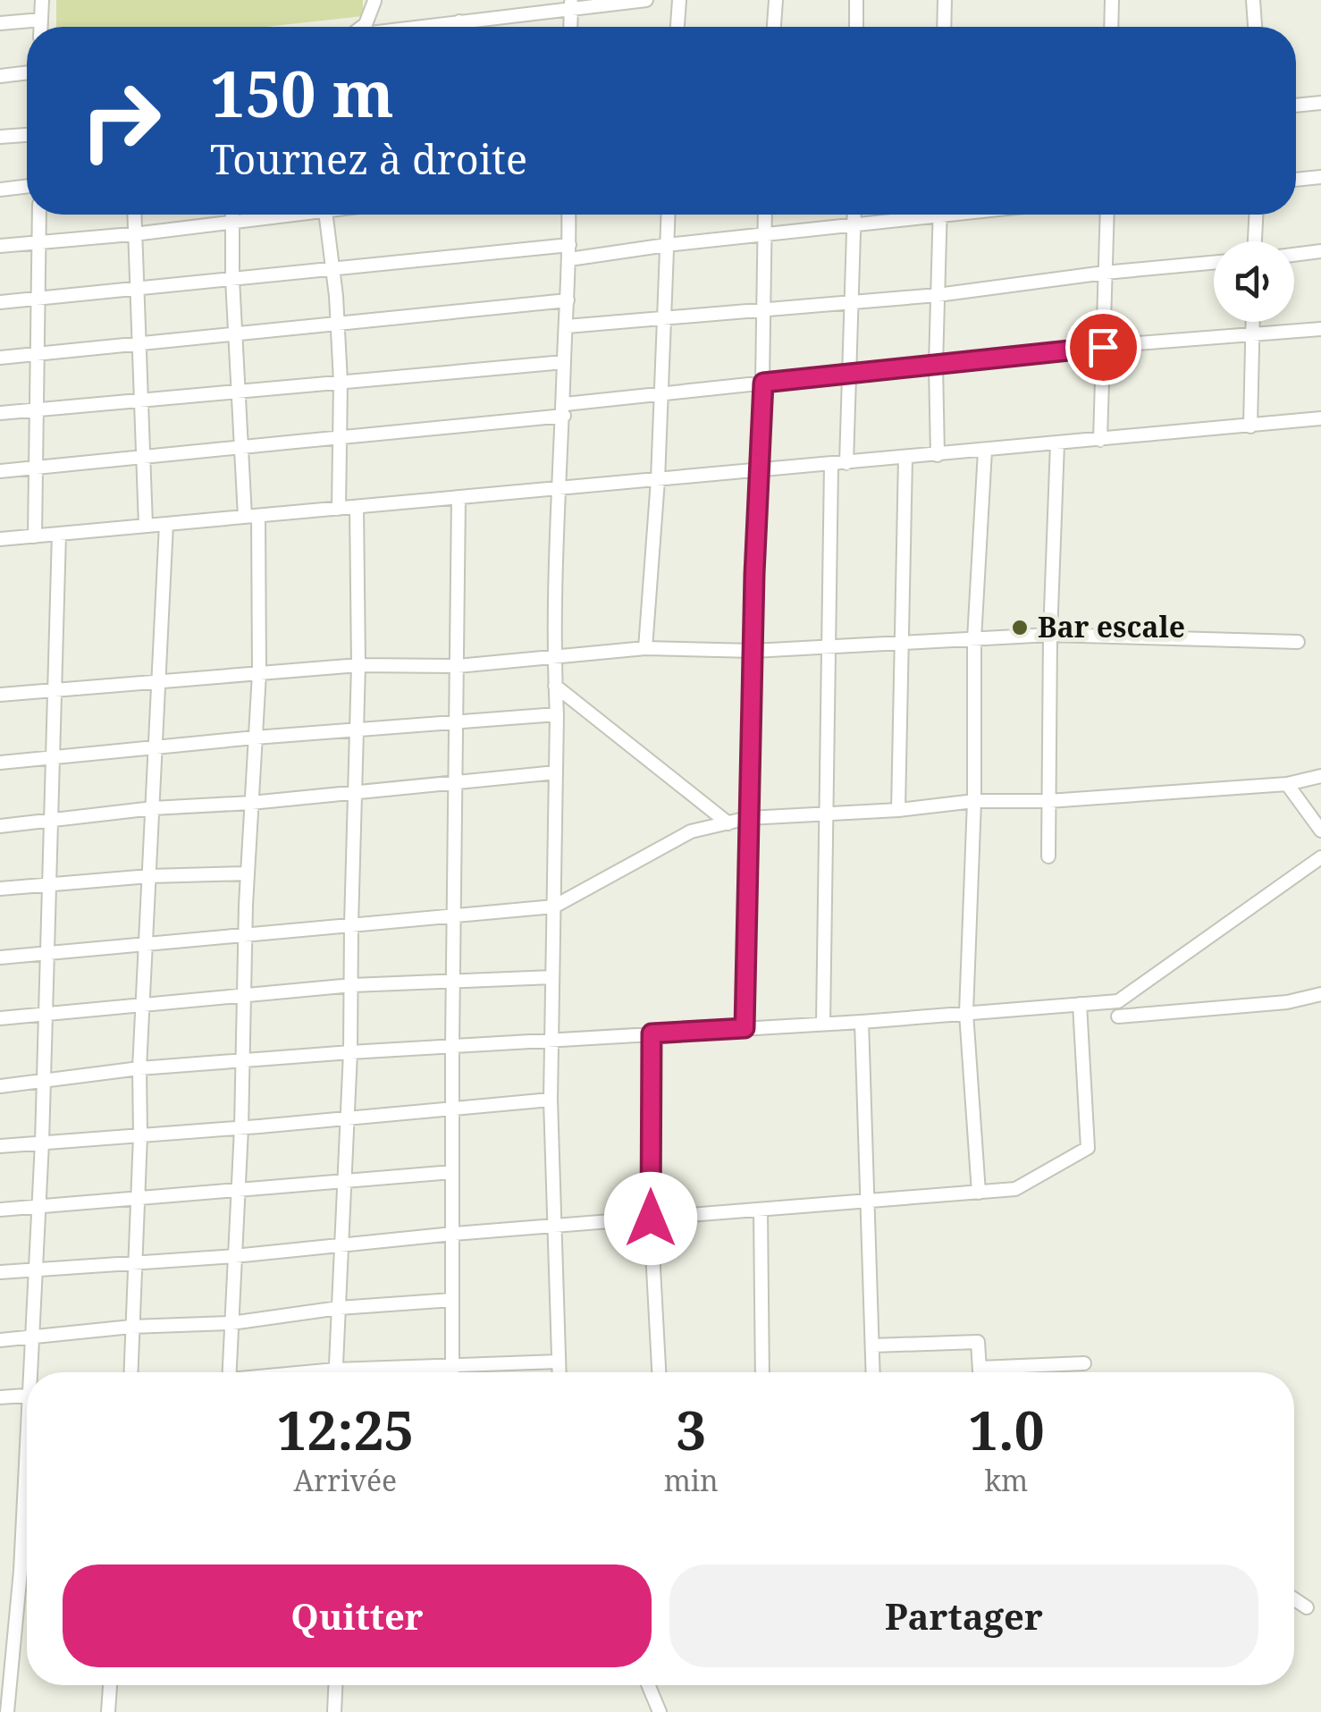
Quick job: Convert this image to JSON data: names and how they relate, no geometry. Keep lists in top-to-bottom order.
{
  "places": ["Bar escale"],
  "page": {
    "turn": ["150 m", "Tournez à droite"],
    "eta": [
      "12:25",
      "Arrivée",
      "3",
      "min",
      "1.0",
      "km"
    ],
    "buttons": ["Quitter", "Partager"]
  }
}
